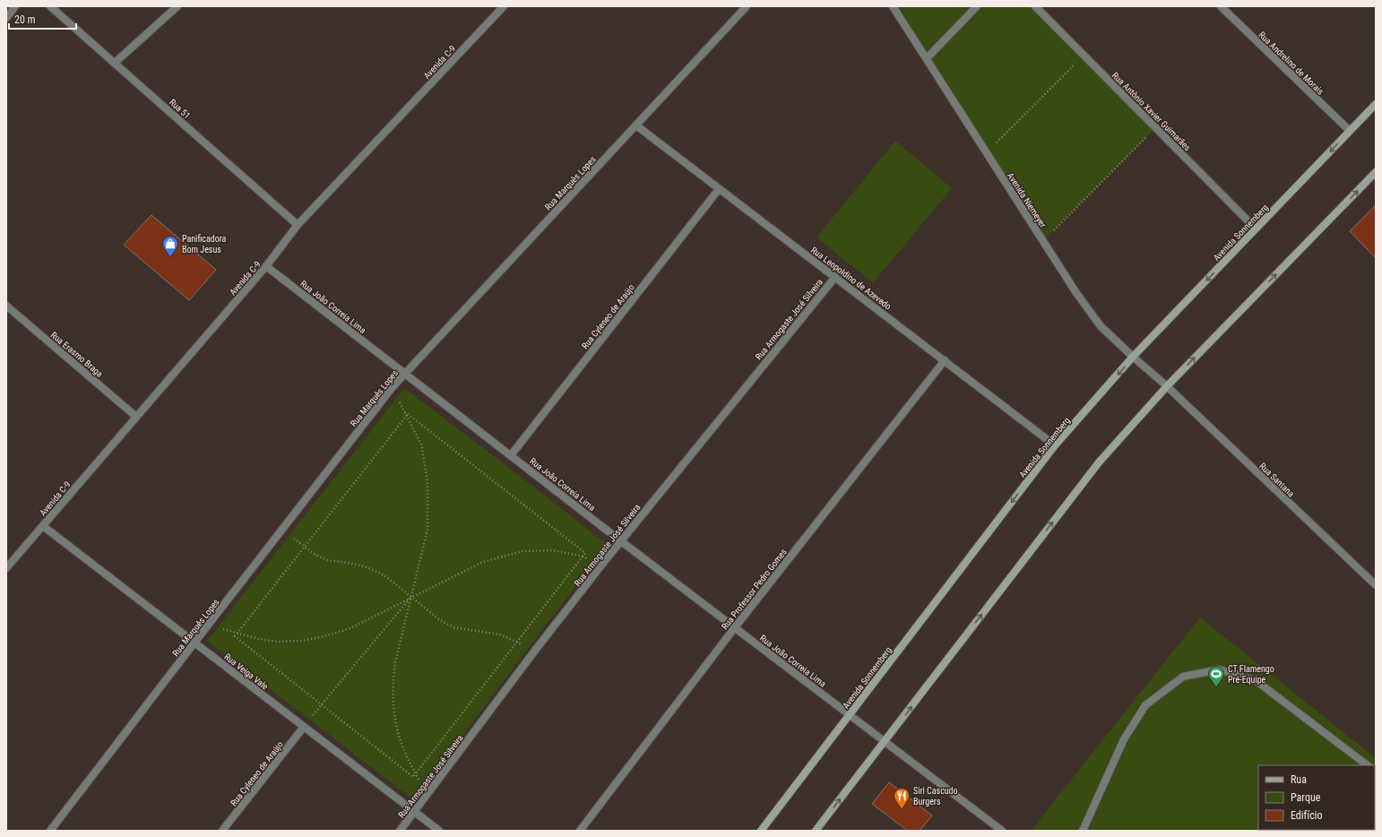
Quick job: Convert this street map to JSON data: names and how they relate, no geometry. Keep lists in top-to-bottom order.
{
  "streets": {
    "street": [
      "Avenida C-9",
      "Rua Andrelino de Morais",
      "Rua 51",
      "Rua Antônio Xavier Guimarães",
      "Rua Marquês Lopes",
      "Avenida Niemeyer",
      "Avenida Sonnemberg",
      "Rua Leopoldino de Azevedo",
      "Rua João Correia Lima",
      "Rua Cyleneo de Araújo",
      "Rua Armogaste José Silveira",
      "Rua Erasmo Braga",
      "Rua Santana",
      "Rua Professor Pedro Gomes",
      "Rua Veiga Vale"
    ]
  },
  "crossings": [
    ["Avenida C-9", "Rua 51"],
    ["Avenida C-9", "Rua João Correia Lima"],
    ["Avenida C-9", "Rua Erasmo Braga"],
    ["Avenida C-9", "Rua Veiga Vale"],
    ["Rua Andrelino de Morais", "Avenida Sonnemberg"],
    ["Rua Antônio Xavier Guimarães", "Avenida Sonnemberg"],
    ["Rua Marquês Lopes", "Rua Leopoldino de Azevedo"],
    ["Rua Marquês Lopes", "Rua João Correia Lima"],
    ["Rua Marquês Lopes", "Rua Veiga Vale"],
    ["Avenida Niemeyer", "Avenida Sonnemberg"],
    ["Avenida Niemeyer", "Rua Santana"],
    ["Avenida Sonnemberg", "Rua Leopoldino de Azevedo"],
    ["Avenida Sonnemberg", "Rua João Correia Lima"],
    ["Rua Leopoldino de Azevedo", "Rua Cyleneo de Araújo"],
    ["Rua Leopoldino de Azevedo", "Rua Armogaste José Silveira"],
    ["Rua Leopoldino de Azevedo", "Rua Professor Pedro Gomes"],
    ["Rua João Correia Lima", "Rua Cyleneo de Araújo"],
    ["Rua João Correia Lima", "Rua Armogaste José Silveira"],
    ["Rua João Correia Lima", "Rua Professor Pedro Gomes"],
    ["Rua Cyleneo de Araújo", "Rua Veiga Vale"],
    ["Rua Armogaste José Silveira", "Rua Veiga Vale"]
  ],
  "places": {
    "shop": ["Panificadora Bom Jesus"],
    "sports": ["CT Flamengo Pré-Equipe"],
    "restaurant": ["Siri Cascudo Burgers"]
  },
  "legend": ["Rua", "Parque", "Edifício"],
  "scale_bar": "20 m"
}
